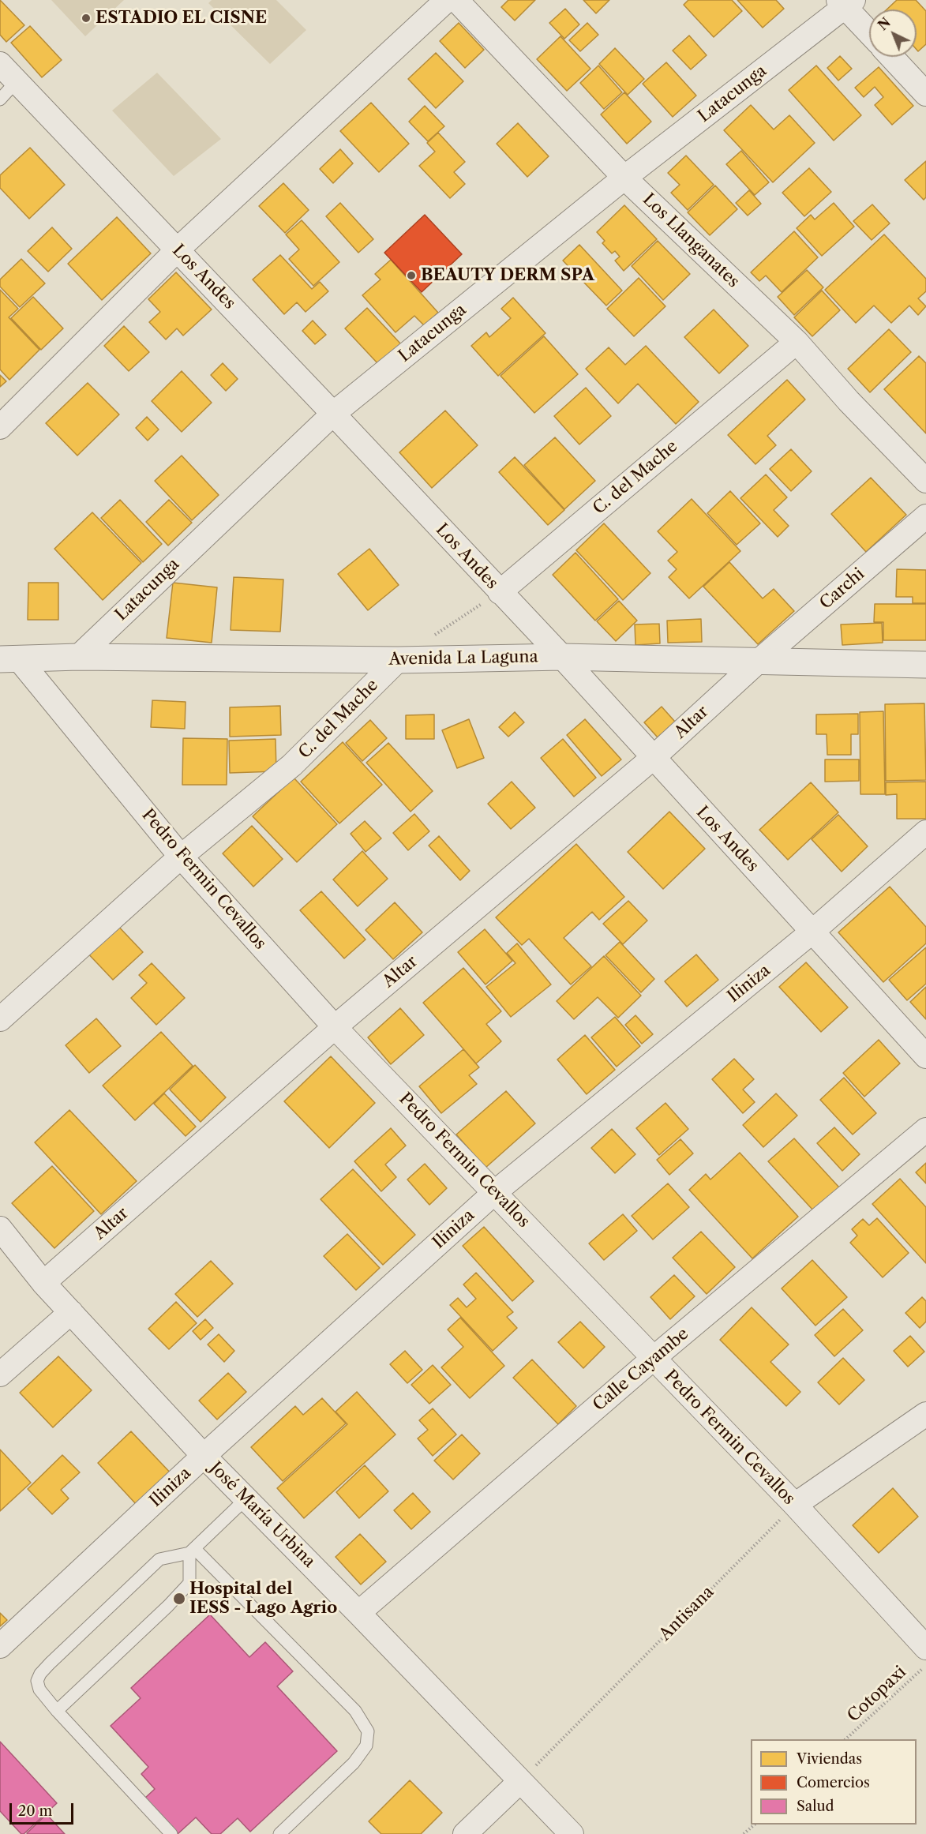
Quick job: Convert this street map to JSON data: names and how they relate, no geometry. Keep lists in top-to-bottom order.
{
  "streets": {
    "street": [
      "Latacunga",
      "Los Llanganates",
      "Los Andes",
      "C. del Mache",
      "Carchi",
      "Avenida La Laguna",
      "Altar",
      "Pedro Fermin Cevallos",
      "Iliniza",
      "Calle Cayambe",
      "José María Urbina"
    ],
    "path": ["Antisana", "Cotopaxi"]
  },
  "crossings": [
    ["Latacunga", "Los Llanganates"],
    ["Latacunga", "Los Andes"],
    ["Latacunga", "Avenida La Laguna"],
    ["Los Llanganates", "C. del Mache"],
    ["Los Andes", "C. del Mache"],
    ["Los Andes", "Avenida La Laguna"],
    ["Los Andes", "Altar"],
    ["Los Andes", "Iliniza"],
    ["C. del Mache", "Avenida La Laguna"],
    ["C. del Mache", "Pedro Fermin Cevallos"],
    ["Carchi", "Avenida La Laguna"],
    ["Carchi", "Altar"],
    ["Avenida La Laguna", "Altar"],
    ["Avenida La Laguna", "Pedro Fermin Cevallos"],
    ["Altar", "Pedro Fermin Cevallos"],
    ["Altar", "José María Urbina"],
    ["Pedro Fermin Cevallos", "Iliniza"],
    ["Pedro Fermin Cevallos", "Calle Cayambe"],
    ["Pedro Fermin Cevallos", "Antisana"],
    ["Iliniza", "José María Urbina"],
    ["Calle Cayambe", "José María Urbina"],
    ["José María Urbina", "Antisana"]
  ],
  "places": ["ESTADIO EL CISNE", "BEAUTY DERM SPA", "Hospital del IESS - Lago Agrio"],
  "legend": ["Viviendas", "Comercios", "Salud"],
  "scale_bar": "20 m",
  "north": "top left"
}
